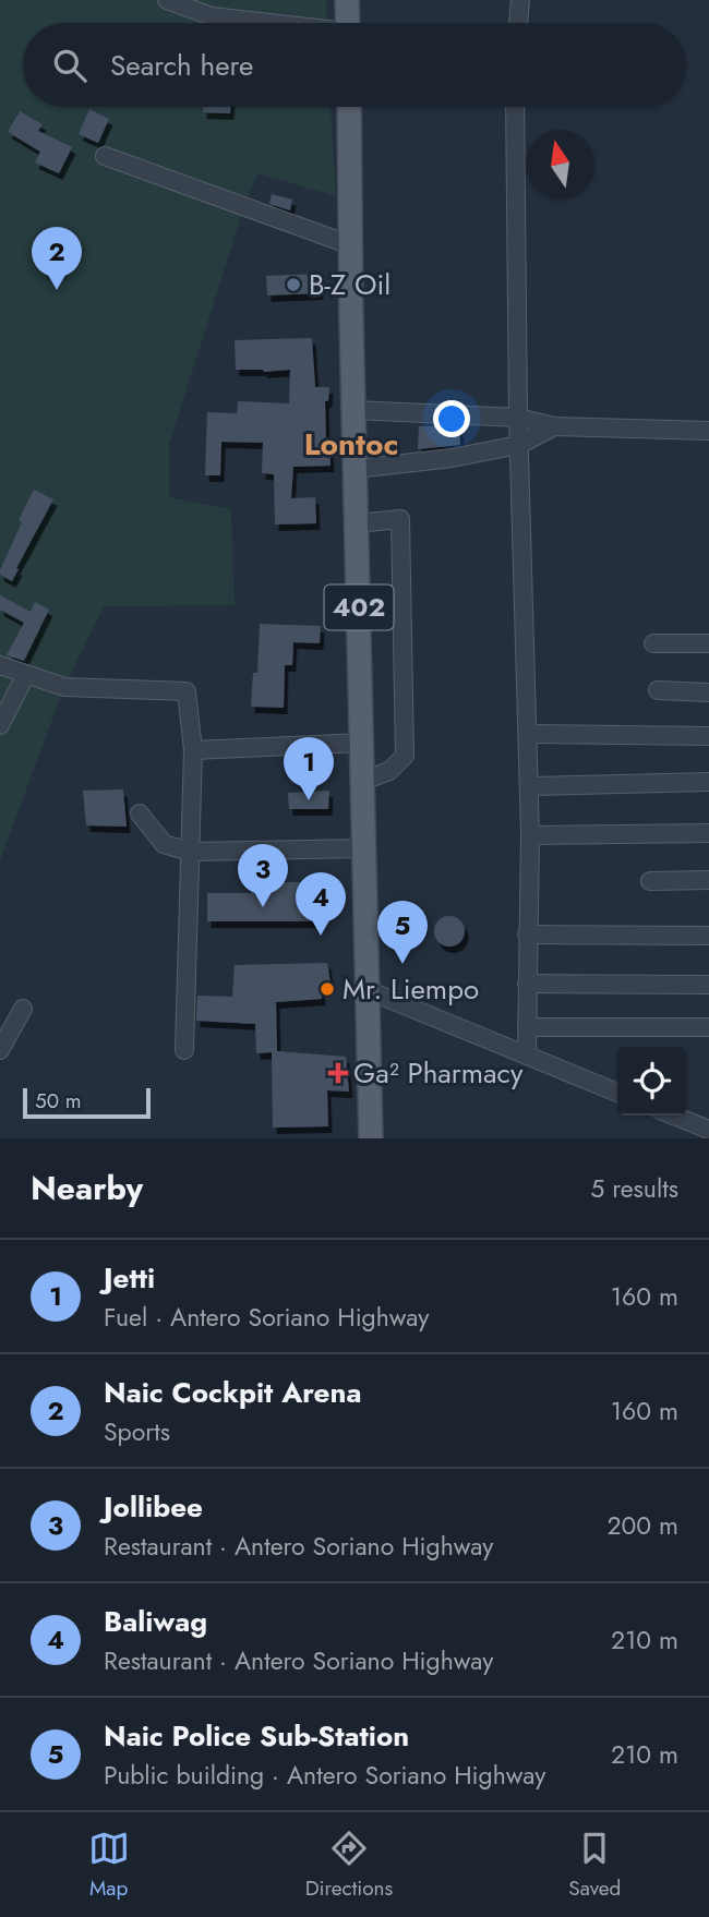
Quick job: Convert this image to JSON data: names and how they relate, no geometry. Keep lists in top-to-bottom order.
{
  "streets": {
    "main road": ["402"]
  },
  "districts": ["Lontoc"],
  "places": {
    "other": ["B-Z Oil", "Mr. Liempo"],
    "health": ["Ga² Pharmacy"]
  },
  "scale_bar": "50 m",
  "north": "top",
  "page": {
    "search": "Search here",
    "pins": [
      "2",
      "1",
      "3",
      "4",
      "5"
    ],
    "scale": "50 m",
    "heading": ["Nearby", "5 results"],
    "list": [
      {
        "mark": "1",
        "name": "Jetti",
        "note": "Fuel · Antero Soriano Highway",
        "value": "160 m"
      },
      {
        "mark": "2",
        "name": "Naic Cockpit Arena",
        "note": "Sports",
        "value": "160 m"
      },
      {
        "mark": "3",
        "name": "Jollibee",
        "note": "Restaurant · Antero Soriano Highway",
        "value": "200 m"
      },
      {
        "mark": "4",
        "name": "Baliwag",
        "note": "Restaurant · Antero Soriano Highway",
        "value": "210 m"
      },
      {
        "mark": "5",
        "name": "Naic Police Sub-Station",
        "note": "Public building · Antero Soriano Highway",
        "value": "210 m"
      }
    ],
    "nav": ["Map", "Directions", "Saved"]
  }
}
